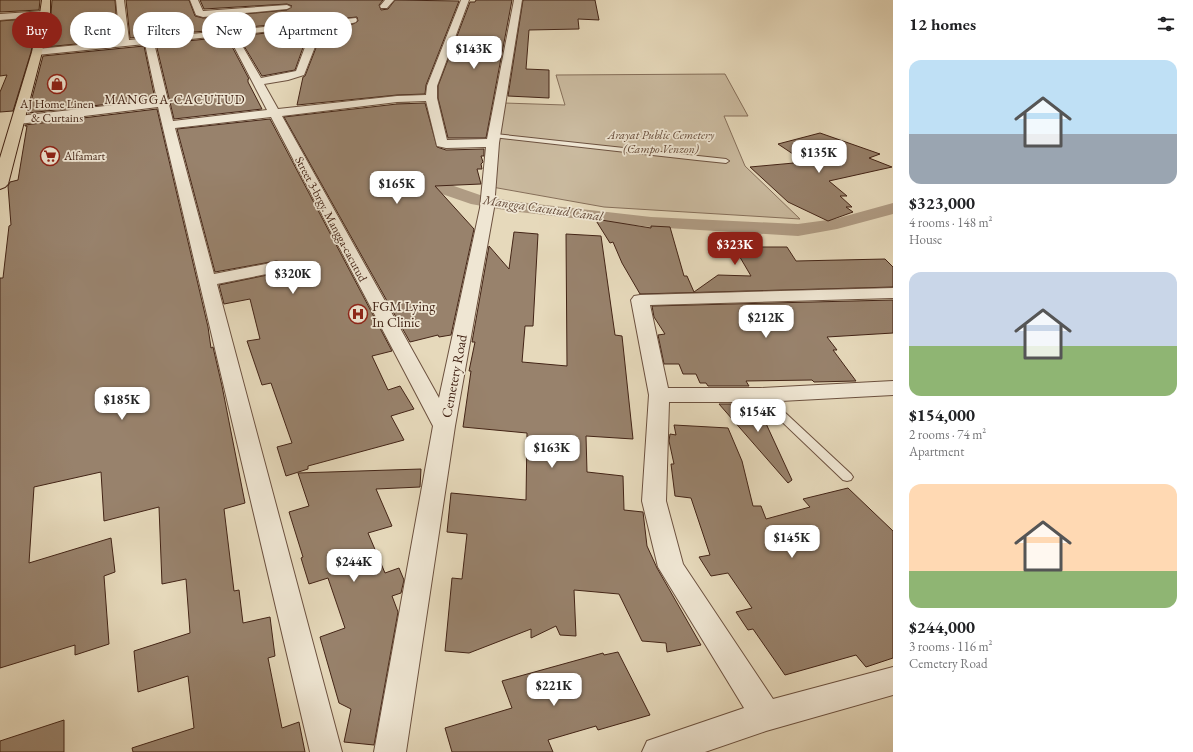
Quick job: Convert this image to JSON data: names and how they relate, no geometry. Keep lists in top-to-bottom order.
{
  "streets": {
    "street": ["Street 3-brgy. Mangga-cacutud", "Cemetery Road"]
  },
  "crossings": [
    ["Street 3-brgy. Mangga-cacutud", "Cemetery Road"]
  ],
  "districts": ["MANGGA-CACUTUD"],
  "water": ["Mangga Cacutud Canal"],
  "parks": ["Arayat Public Cemetery (Campo Venzon)"],
  "places": {
    "shop": ["AJ Home Linen & Curtains"],
    "supermarket": ["Alfamart"],
    "hospital": ["FGM Lying In Clinic"]
  },
  "page": {
    "heading": "12 homes",
    "chip": [
      "Buy",
      "Rent",
      "Filters",
      "New",
      "Apartment"
    ],
    "price": [
      "$143K",
      "$135K",
      "$165K",
      "$323K",
      "$320K",
      "$212K",
      "$185K",
      "$154K",
      "$163K",
      "$145K",
      "$244K",
      "$221K"
    ],
    "list": [
      {
        "name": "$323,000",
        "note": "4 rooms · 148 m² · House"
      },
      {
        "name": "$154,000",
        "note": "2 rooms · 74 m² · Apartment"
      },
      {
        "name": "$244,000",
        "note": "3 rooms · 116 m² · Cemetery Road"
      }
    ]
  }
}
